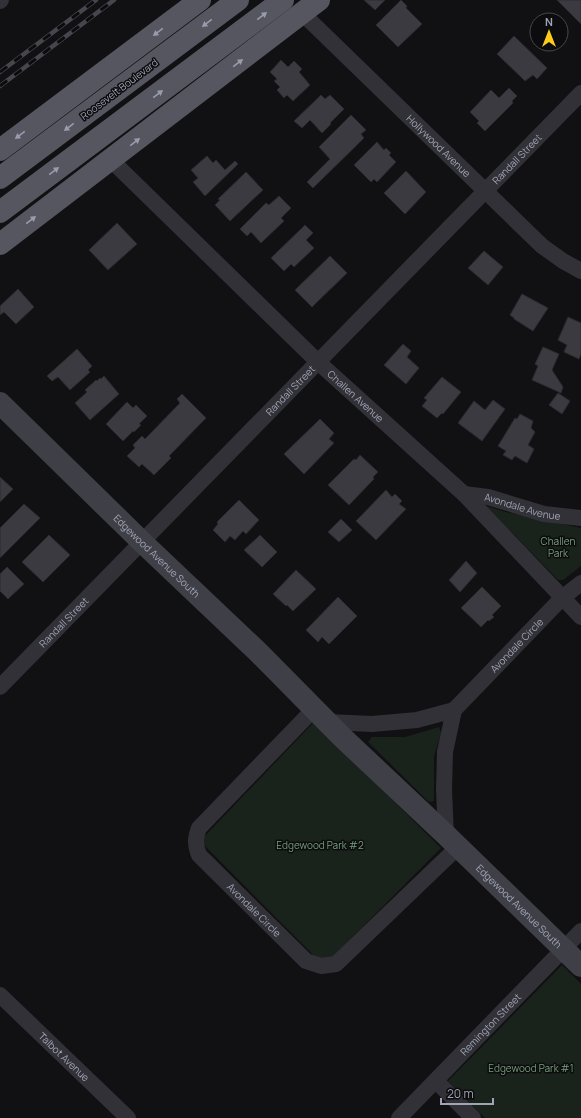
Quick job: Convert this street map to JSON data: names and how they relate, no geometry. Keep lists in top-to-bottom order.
{
  "streets": {
    "highway": ["Roosevelt Boulevard"],
    "main road": ["Edgewood Avenue South"],
    "street": [
      "Hollywood Avenue",
      "Randall Street",
      "Challen Avenue",
      "Avondale Avenue",
      "Avondale Circle",
      "Remington Street",
      "Talbot Avenue"
    ]
  },
  "crossings": [
    ["Hollywood Avenue", "Randall Street"],
    ["Randall Street", "Challen Avenue"],
    ["Randall Street", "Edgewood Avenue South"],
    ["Challen Avenue", "Avondale Avenue"],
    ["Challen Avenue", "Avondale Circle"],
    ["Edgewood Avenue South", "Avondale Circle"],
    ["Edgewood Avenue South", "Remington Street"]
  ],
  "parks": ["Challen Park", "Edgewood Park #2", "Edgewood Park #1"],
  "scale_bar": "20 m",
  "north": "top"
}
